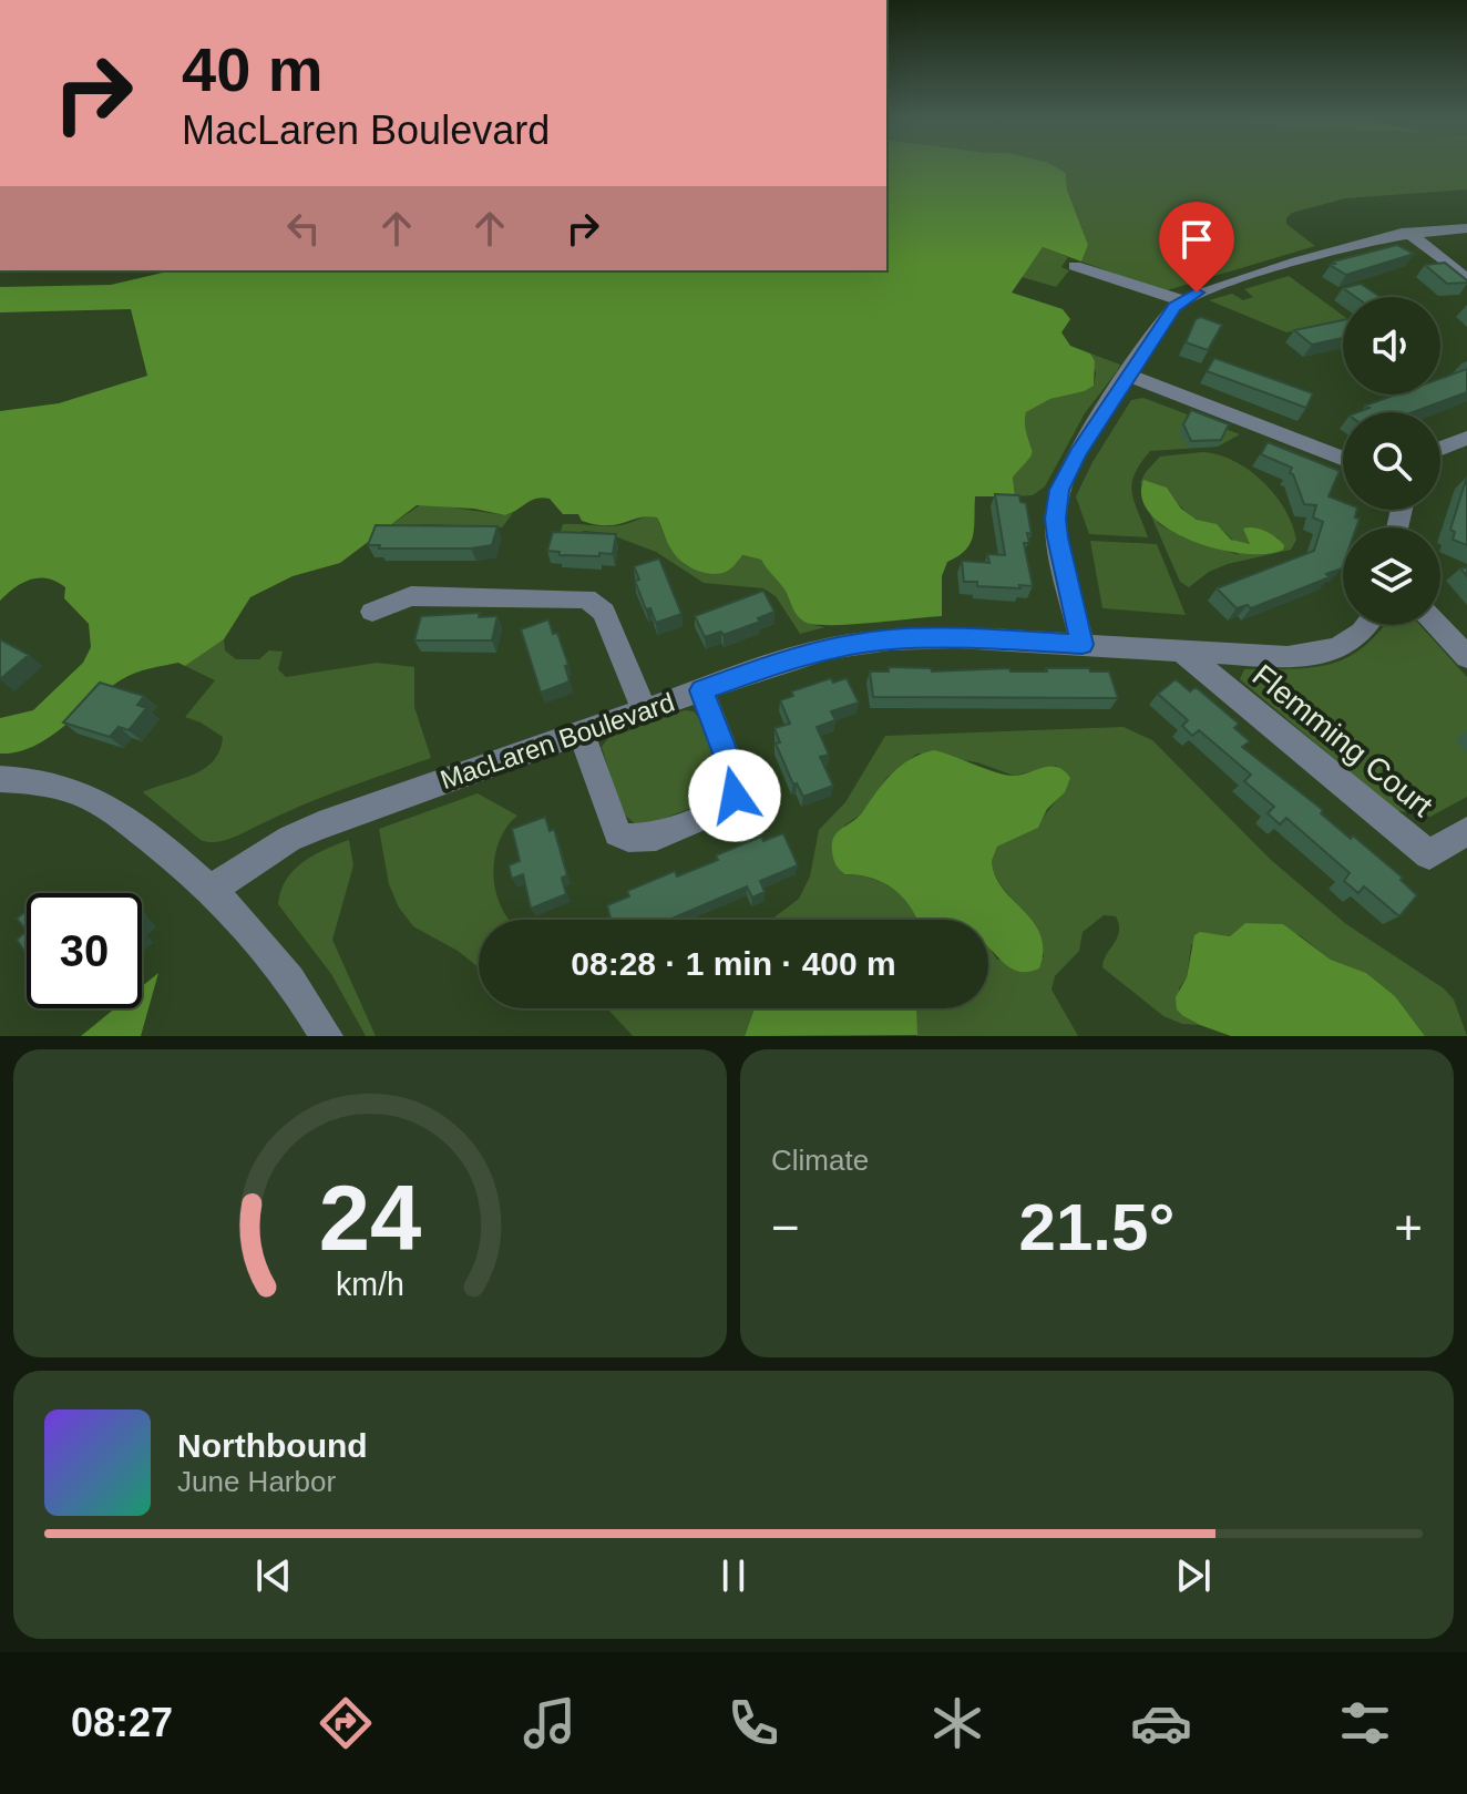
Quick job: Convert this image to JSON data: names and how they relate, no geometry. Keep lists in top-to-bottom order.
{
  "streets": {
    "street": ["Flemming Court", "MacLaren Boulevard"]
  },
  "crossings": [
    ["Flemming Court", "MacLaren Boulevard"]
  ],
  "page": {
    "turn": ["40 m", "MacLaren Boulevard"],
    "limit": "30",
    "trip": "08:28 · 1 min · 400 m",
    "tile": "Climate",
    "heat": ["−", "21.5°", "+"],
    "song": ["Northbound", "June Harbor"],
    "tabs": "08:27",
    "gauge": ["24", "km/h"]
  }
}
